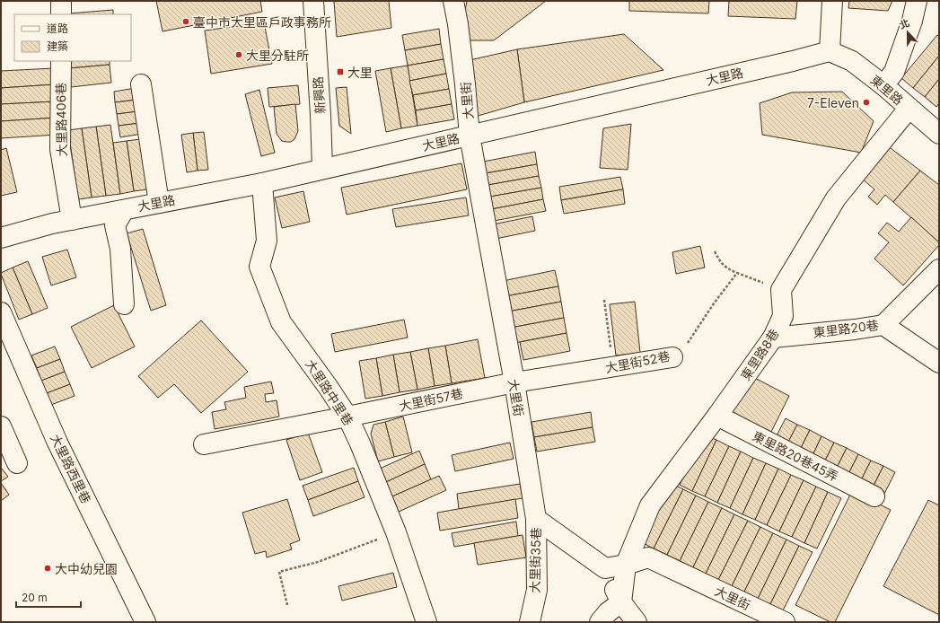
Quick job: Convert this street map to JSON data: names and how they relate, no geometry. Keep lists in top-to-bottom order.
{
  "streets": {
    "street": [
      "大里路",
      "東里路",
      "新興路",
      "大里街",
      "大里路406巷",
      "東里路20巷",
      "東里路8巷",
      "大里街52巷",
      "大里路中里巷",
      "大里街57巷",
      "東里路20巷45弄",
      "大里路西里巷",
      "大里街35巷"
    ]
  },
  "crossings": [
    ["大里路", "東里路"],
    ["大里路", "新興路"],
    ["大里路", "大里街"],
    ["大里路", "大里路406巷"],
    ["大里路", "大里路中里巷"],
    ["大里街", "東里路8巷"],
    ["大里街", "大里街52巷"],
    ["大里街", "大里街57巷"],
    ["大里街", "大里街35巷"],
    ["東里路20巷", "東里路8巷"],
    ["東里路8巷", "東里路20巷45弄"],
    ["大里街52巷", "大里街57巷"],
    ["大里路中里巷", "大里街57巷"]
  ],
  "places": {
    "other": [
      "臺中市大里區戶政事務所",
      "大里分駐所",
      "7-Eleven",
      "大中幼兒園"
    ],
    "transit": ["大里"]
  },
  "legend": ["道路", "建築"],
  "scale_bar": "20 m",
  "north": "top"
}
